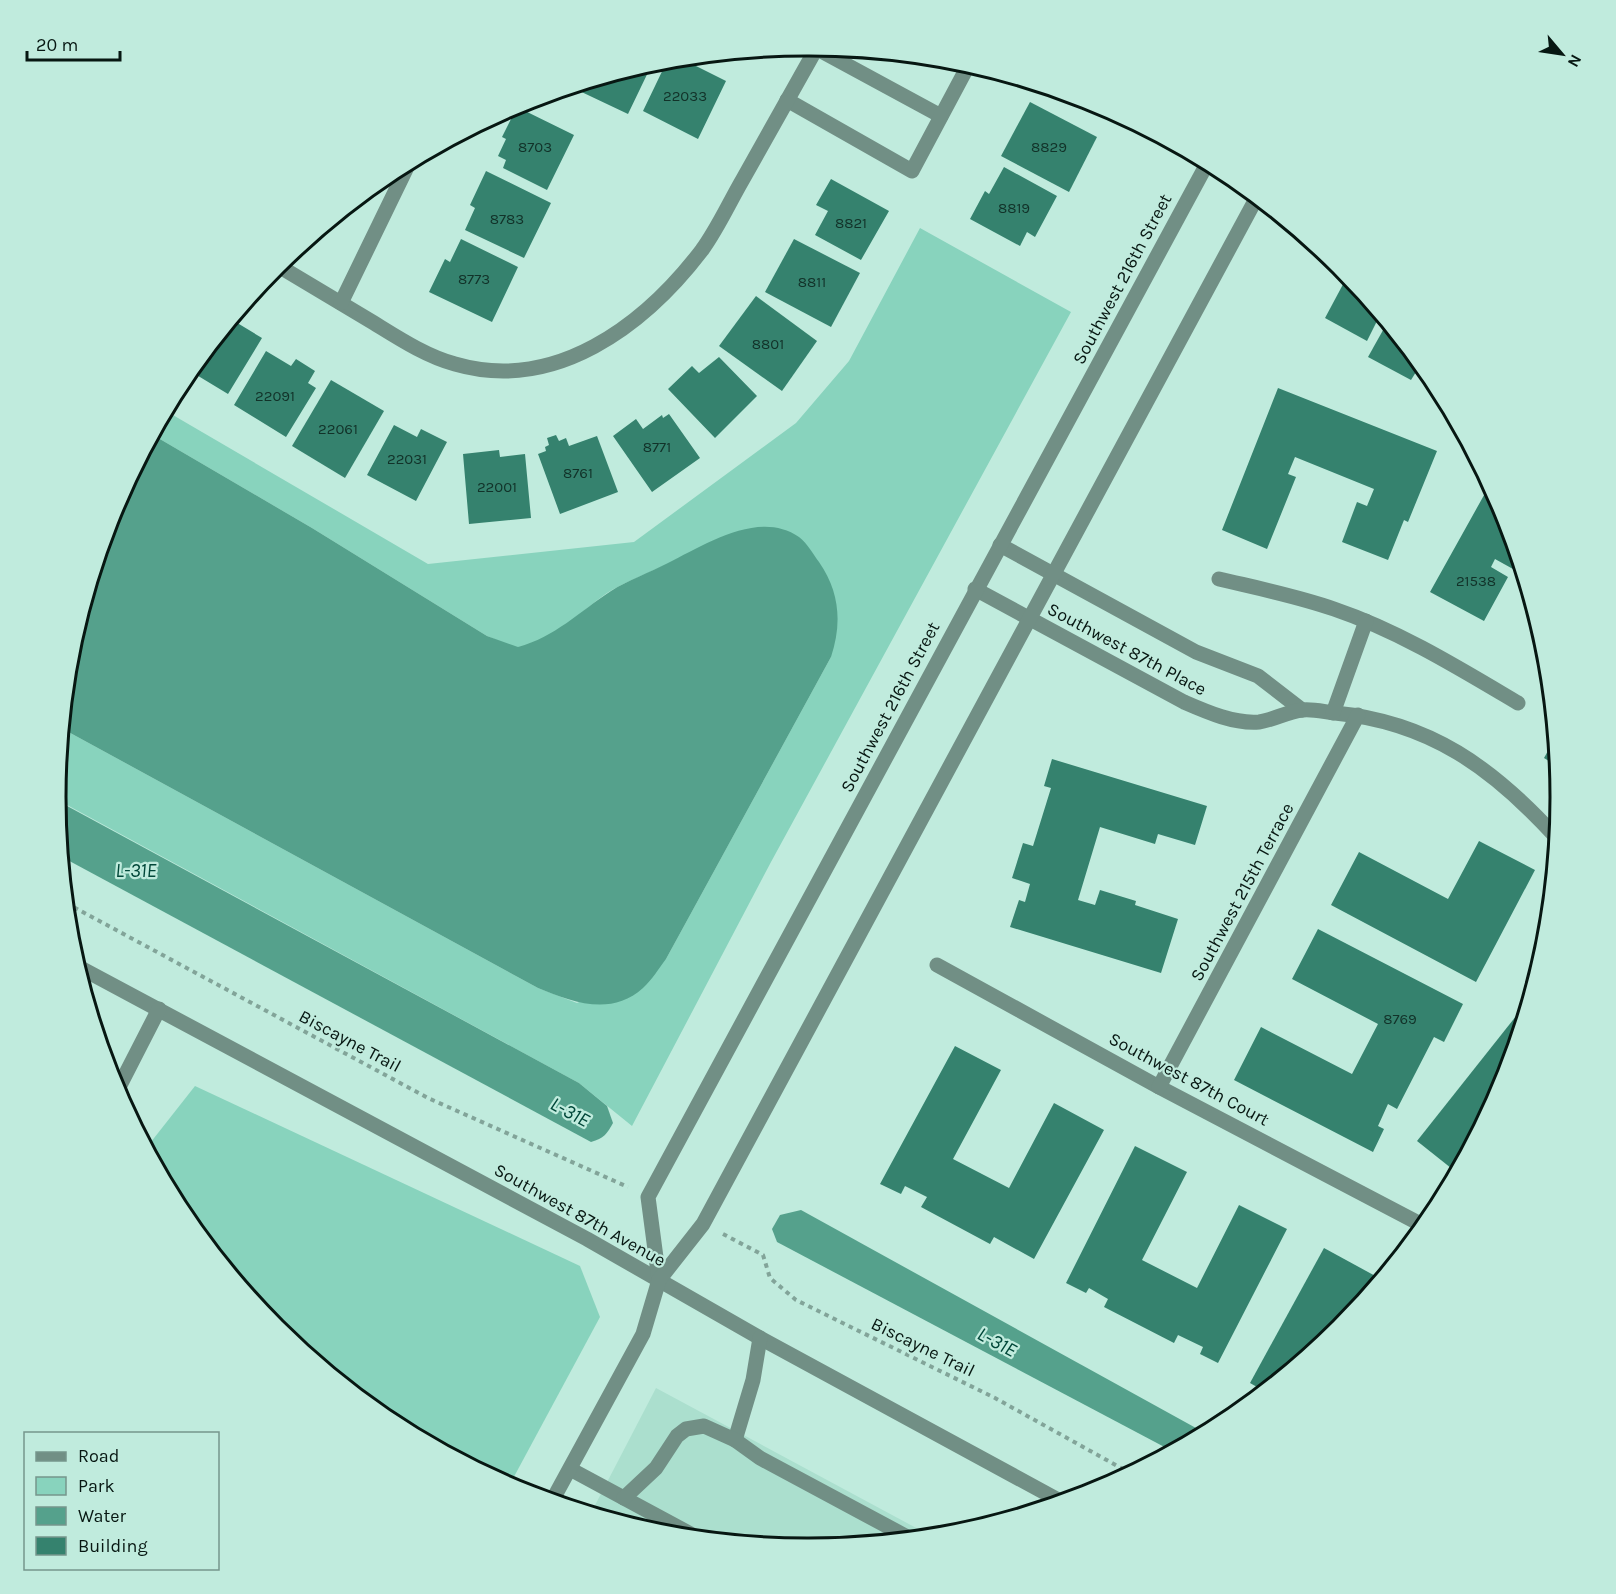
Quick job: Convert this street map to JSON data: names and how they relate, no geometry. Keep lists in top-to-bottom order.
{
  "streets": {
    "street": [
      "Southwest 216th Street",
      "Southwest 87th Place",
      "Southwest 215th Terrace",
      "Southwest 87th Court",
      "Southwest 87th Avenue"
    ],
    "path": ["Biscayne Trail"]
  },
  "crossings": [
    ["Southwest 216th Street", "Southwest 87th Place"],
    ["Southwest 216th Street", "Southwest 87th Avenue"],
    ["Southwest 87th Place", "Southwest 215th Terrace"],
    ["Southwest 215th Terrace", "Southwest 87th Court"]
  ],
  "water": ["L-31E"],
  "house_numbers": [
    "22033",
    "8703",
    "8829",
    "8819",
    "8783",
    "8821",
    "8773",
    "8811",
    "8801",
    "22091",
    "22061",
    "8771",
    "22031",
    "8761",
    "22001",
    "21538",
    "8769"
  ],
  "legend": [
    "Road",
    "Park",
    "Water",
    "Building"
  ],
  "scale_bar": "20 m",
  "north": "bottom right"
}
